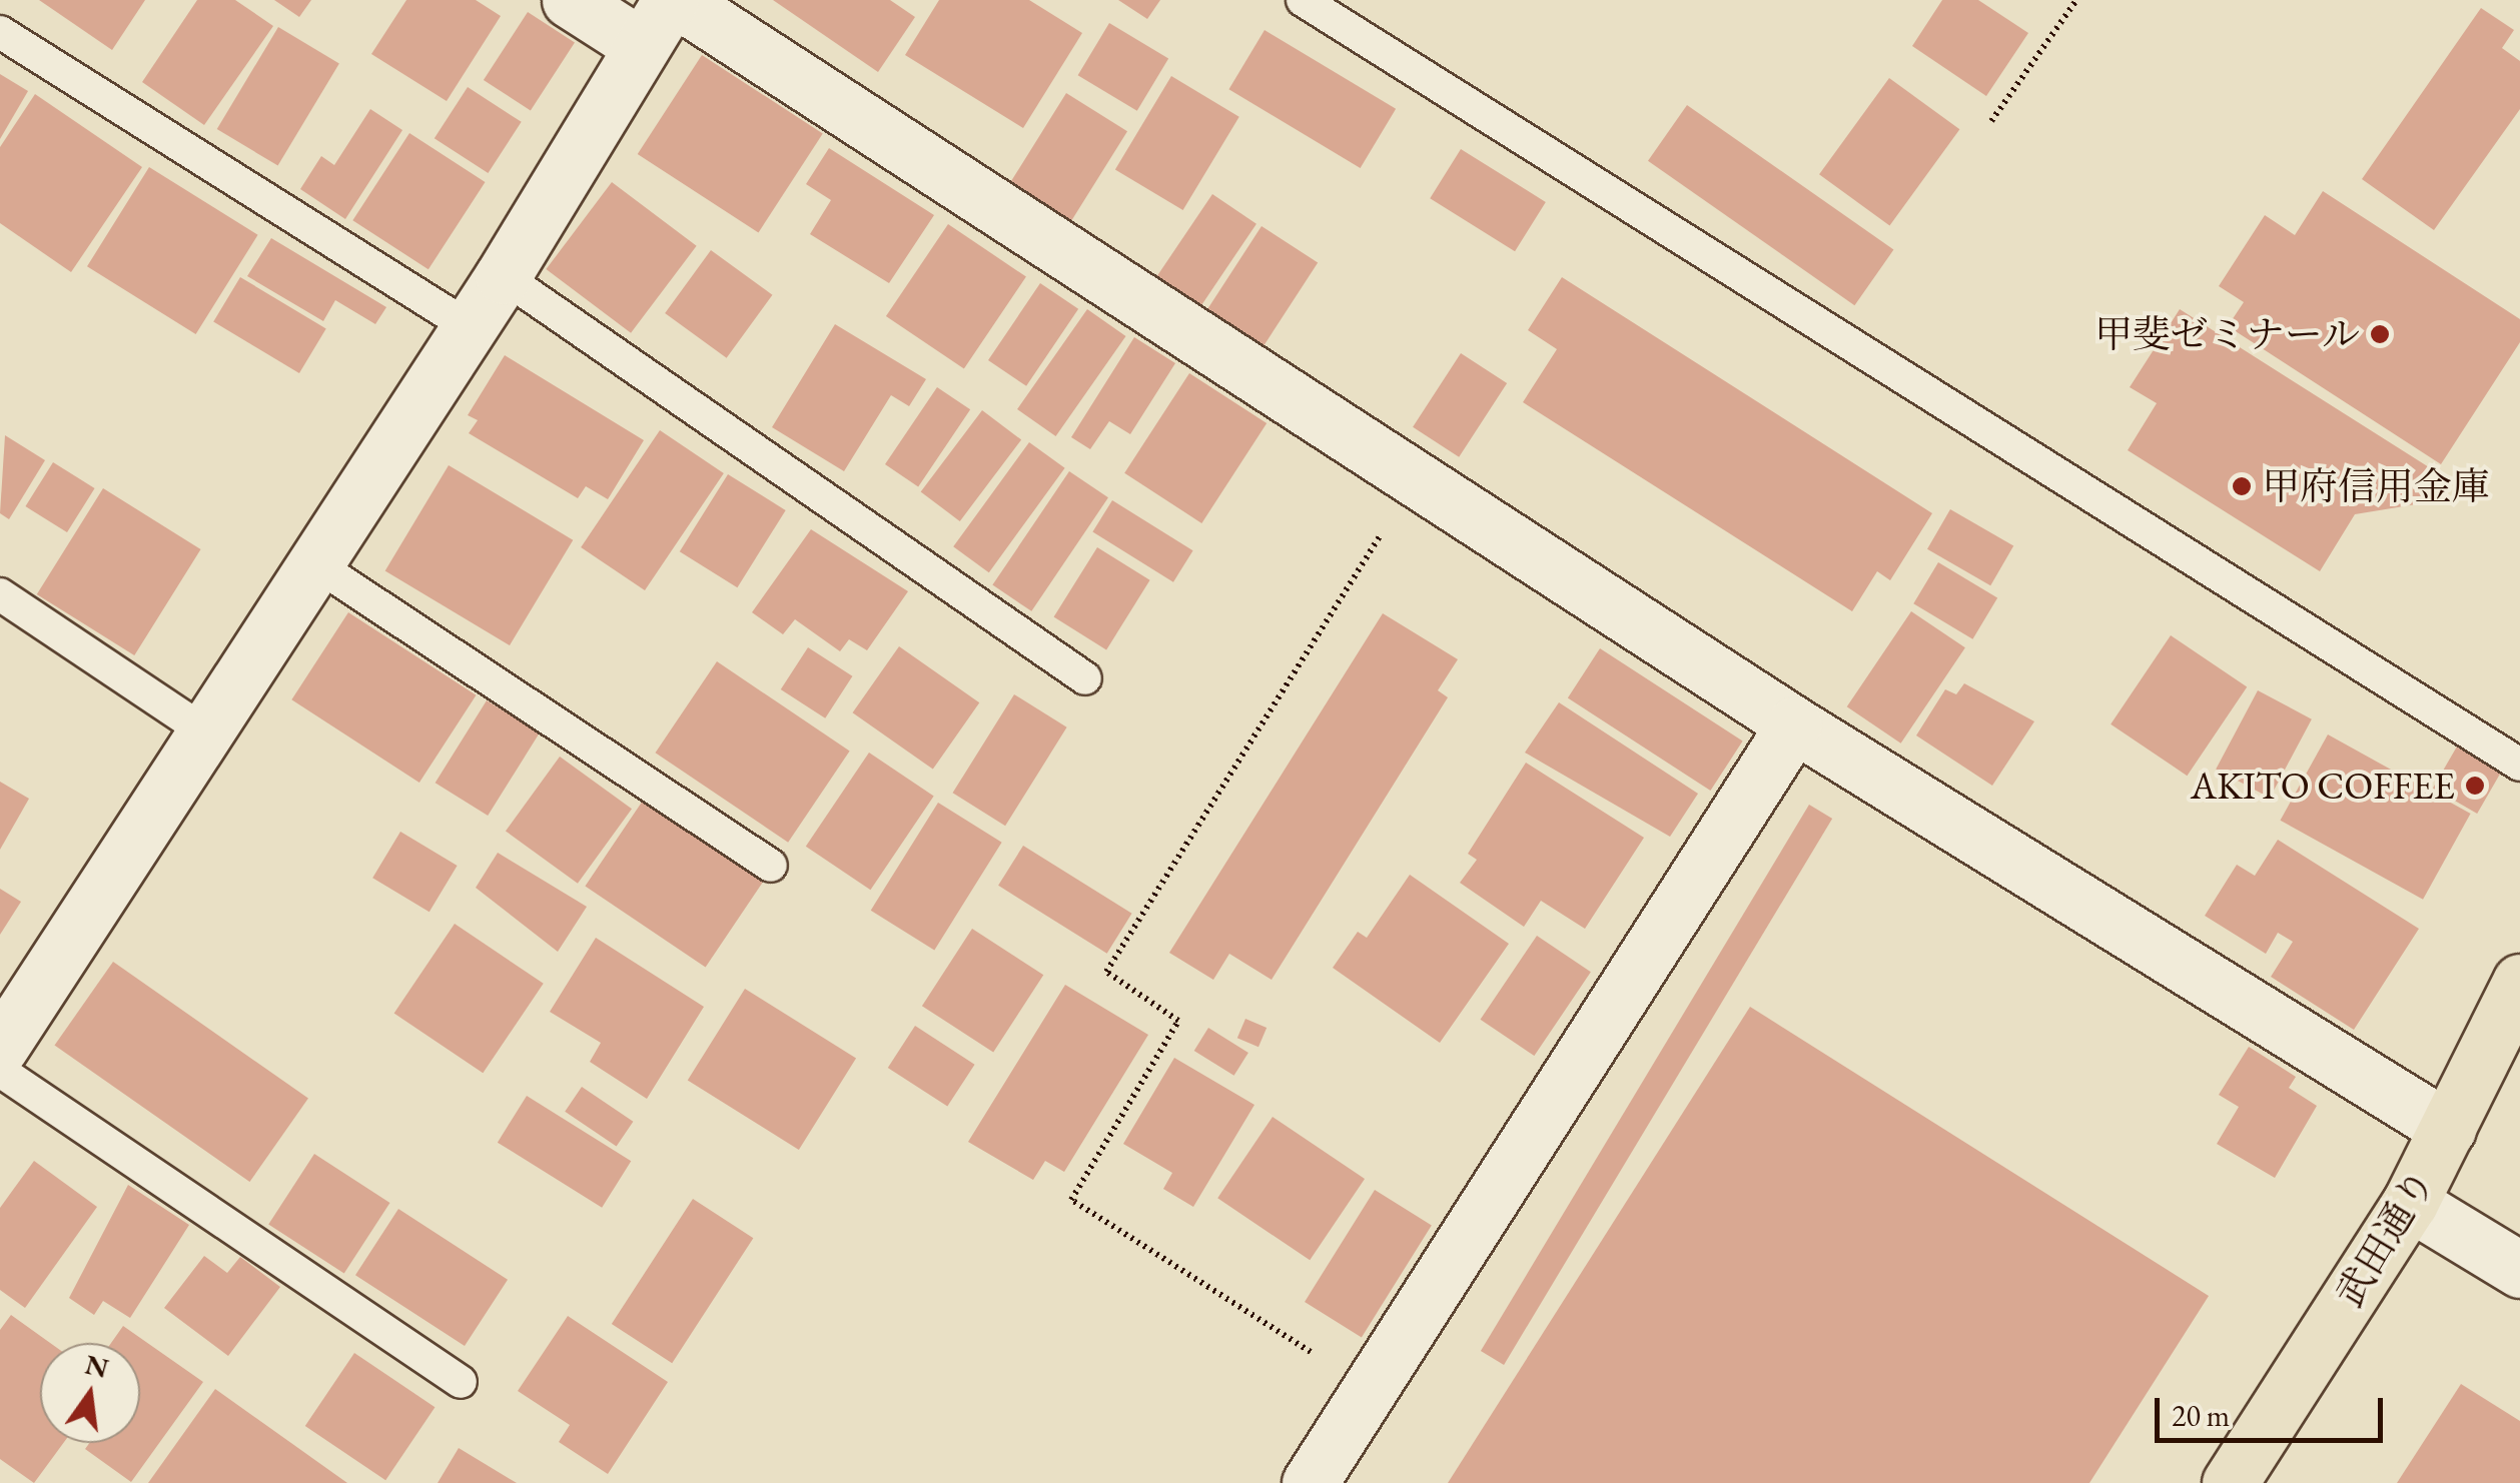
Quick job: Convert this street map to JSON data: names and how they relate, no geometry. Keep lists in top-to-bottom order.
{
  "streets": {
    "main road": ["武田通り"]
  },
  "places": ["甲斐ゼミナール", "甲府信用金庫", "AKITO COFFEE"],
  "scale_bar": "20 m",
  "north": "top"
}
